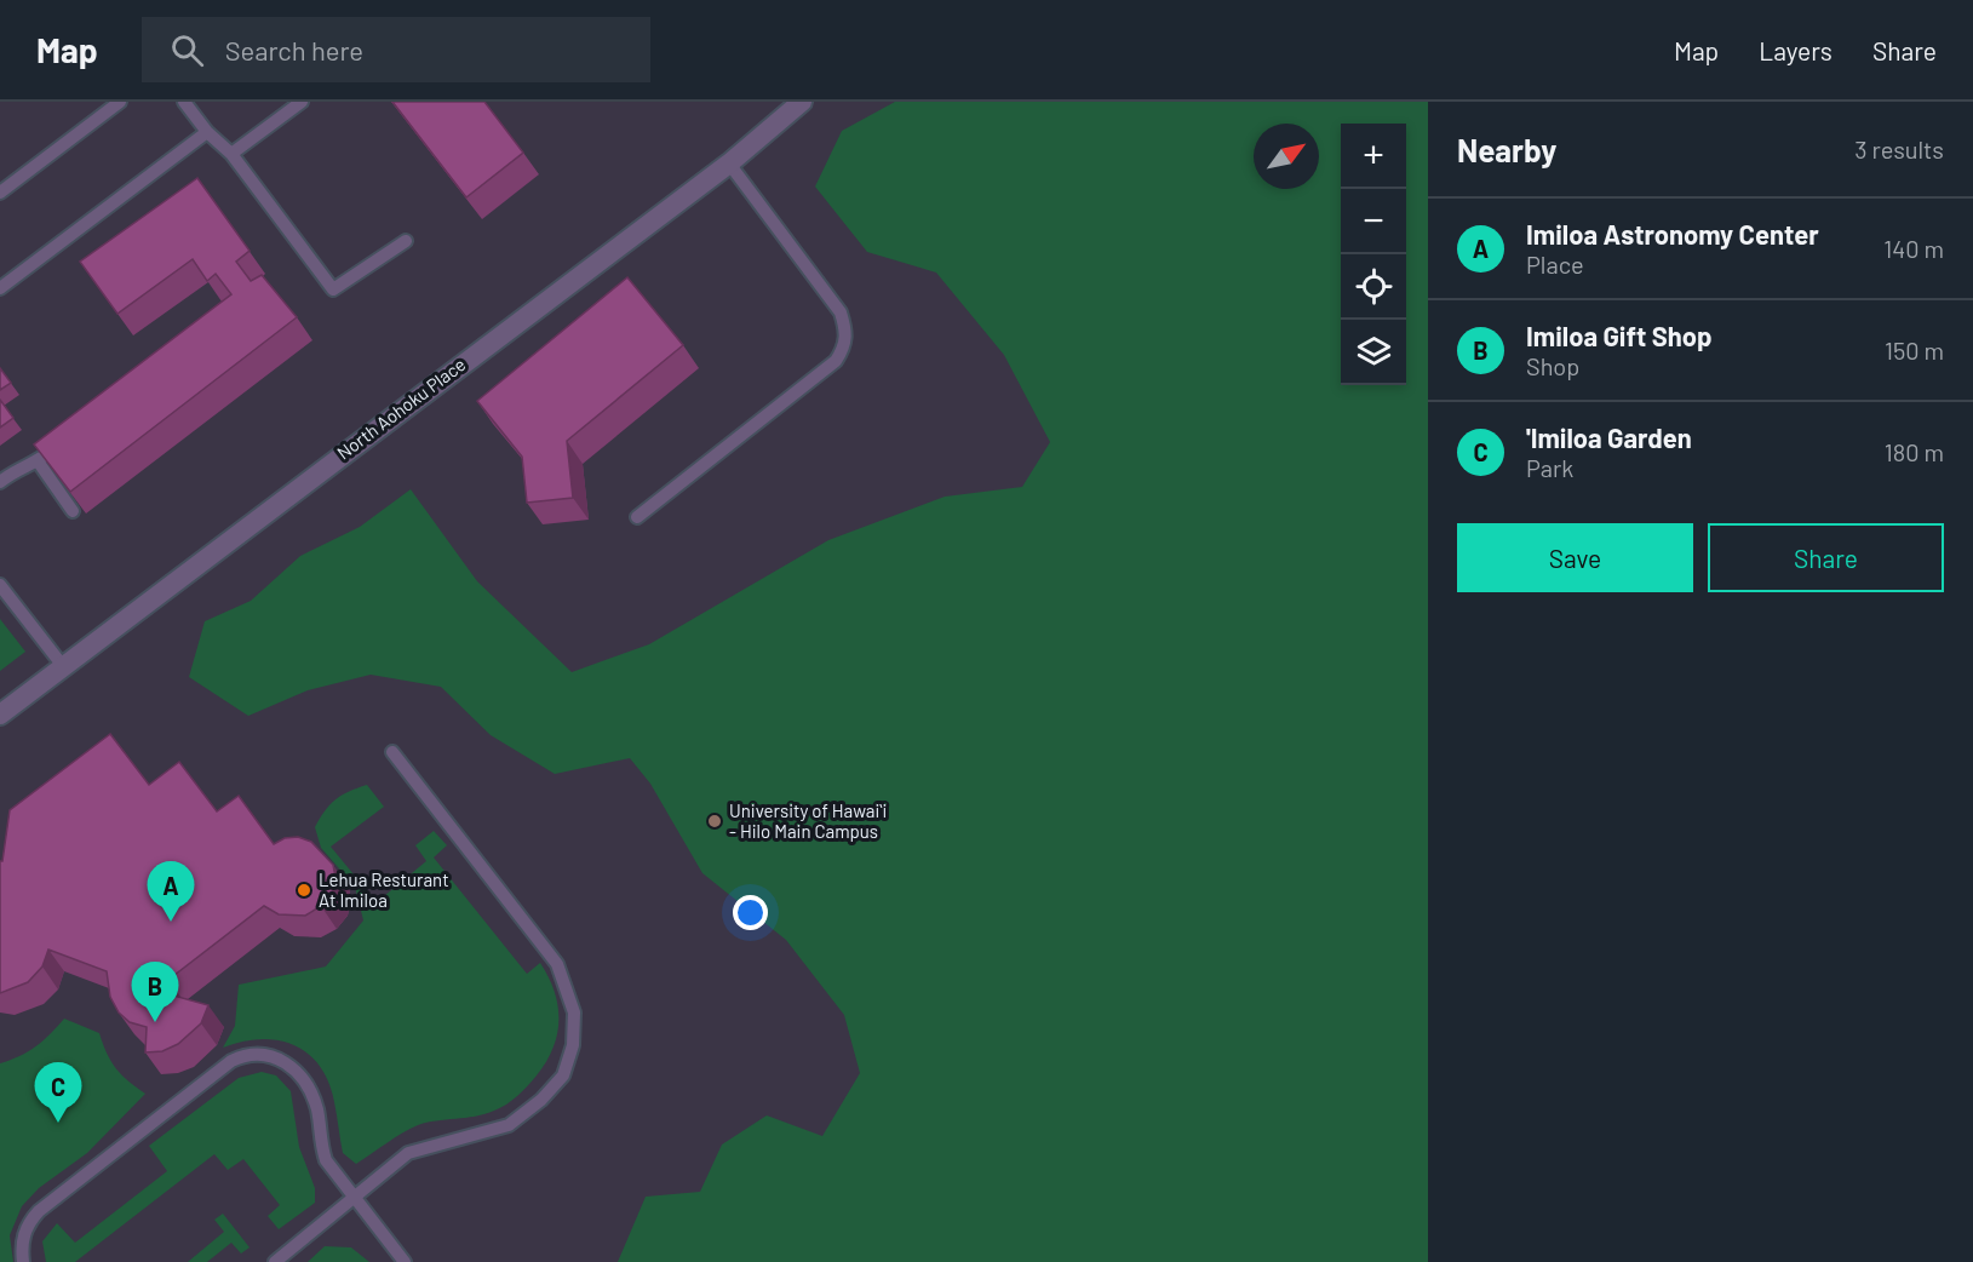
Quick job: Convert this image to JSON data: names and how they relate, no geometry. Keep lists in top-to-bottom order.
{
  "streets": {
    "street": ["North Aohoku Place"]
  },
  "places": ["University of Hawaiʻi - Hilo Main Campus", "Lehua Resturant At Imiloa"],
  "north": "top right",
  "page": {
    "header": "Map",
    "search": "Search here",
    "nav": ["Map", "Layers", "Share"],
    "heading": ["Nearby", "3 results"],
    "map_buttons": ["+", "−"],
    "list": [
      {
        "mark": "A",
        "name": "Imiloa Astronomy Center",
        "note": "Place",
        "value": "140 m"
      },
      {
        "mark": "B",
        "name": "Imiloa Gift Shop",
        "note": "Shop",
        "value": "150 m"
      },
      {
        "mark": "C",
        "name": "'Imiloa Garden",
        "note": "Park",
        "value": "180 m"
      }
    ],
    "buttons": ["Save", "Share"],
    "pins": ["A", "B", "C"]
  }
}
